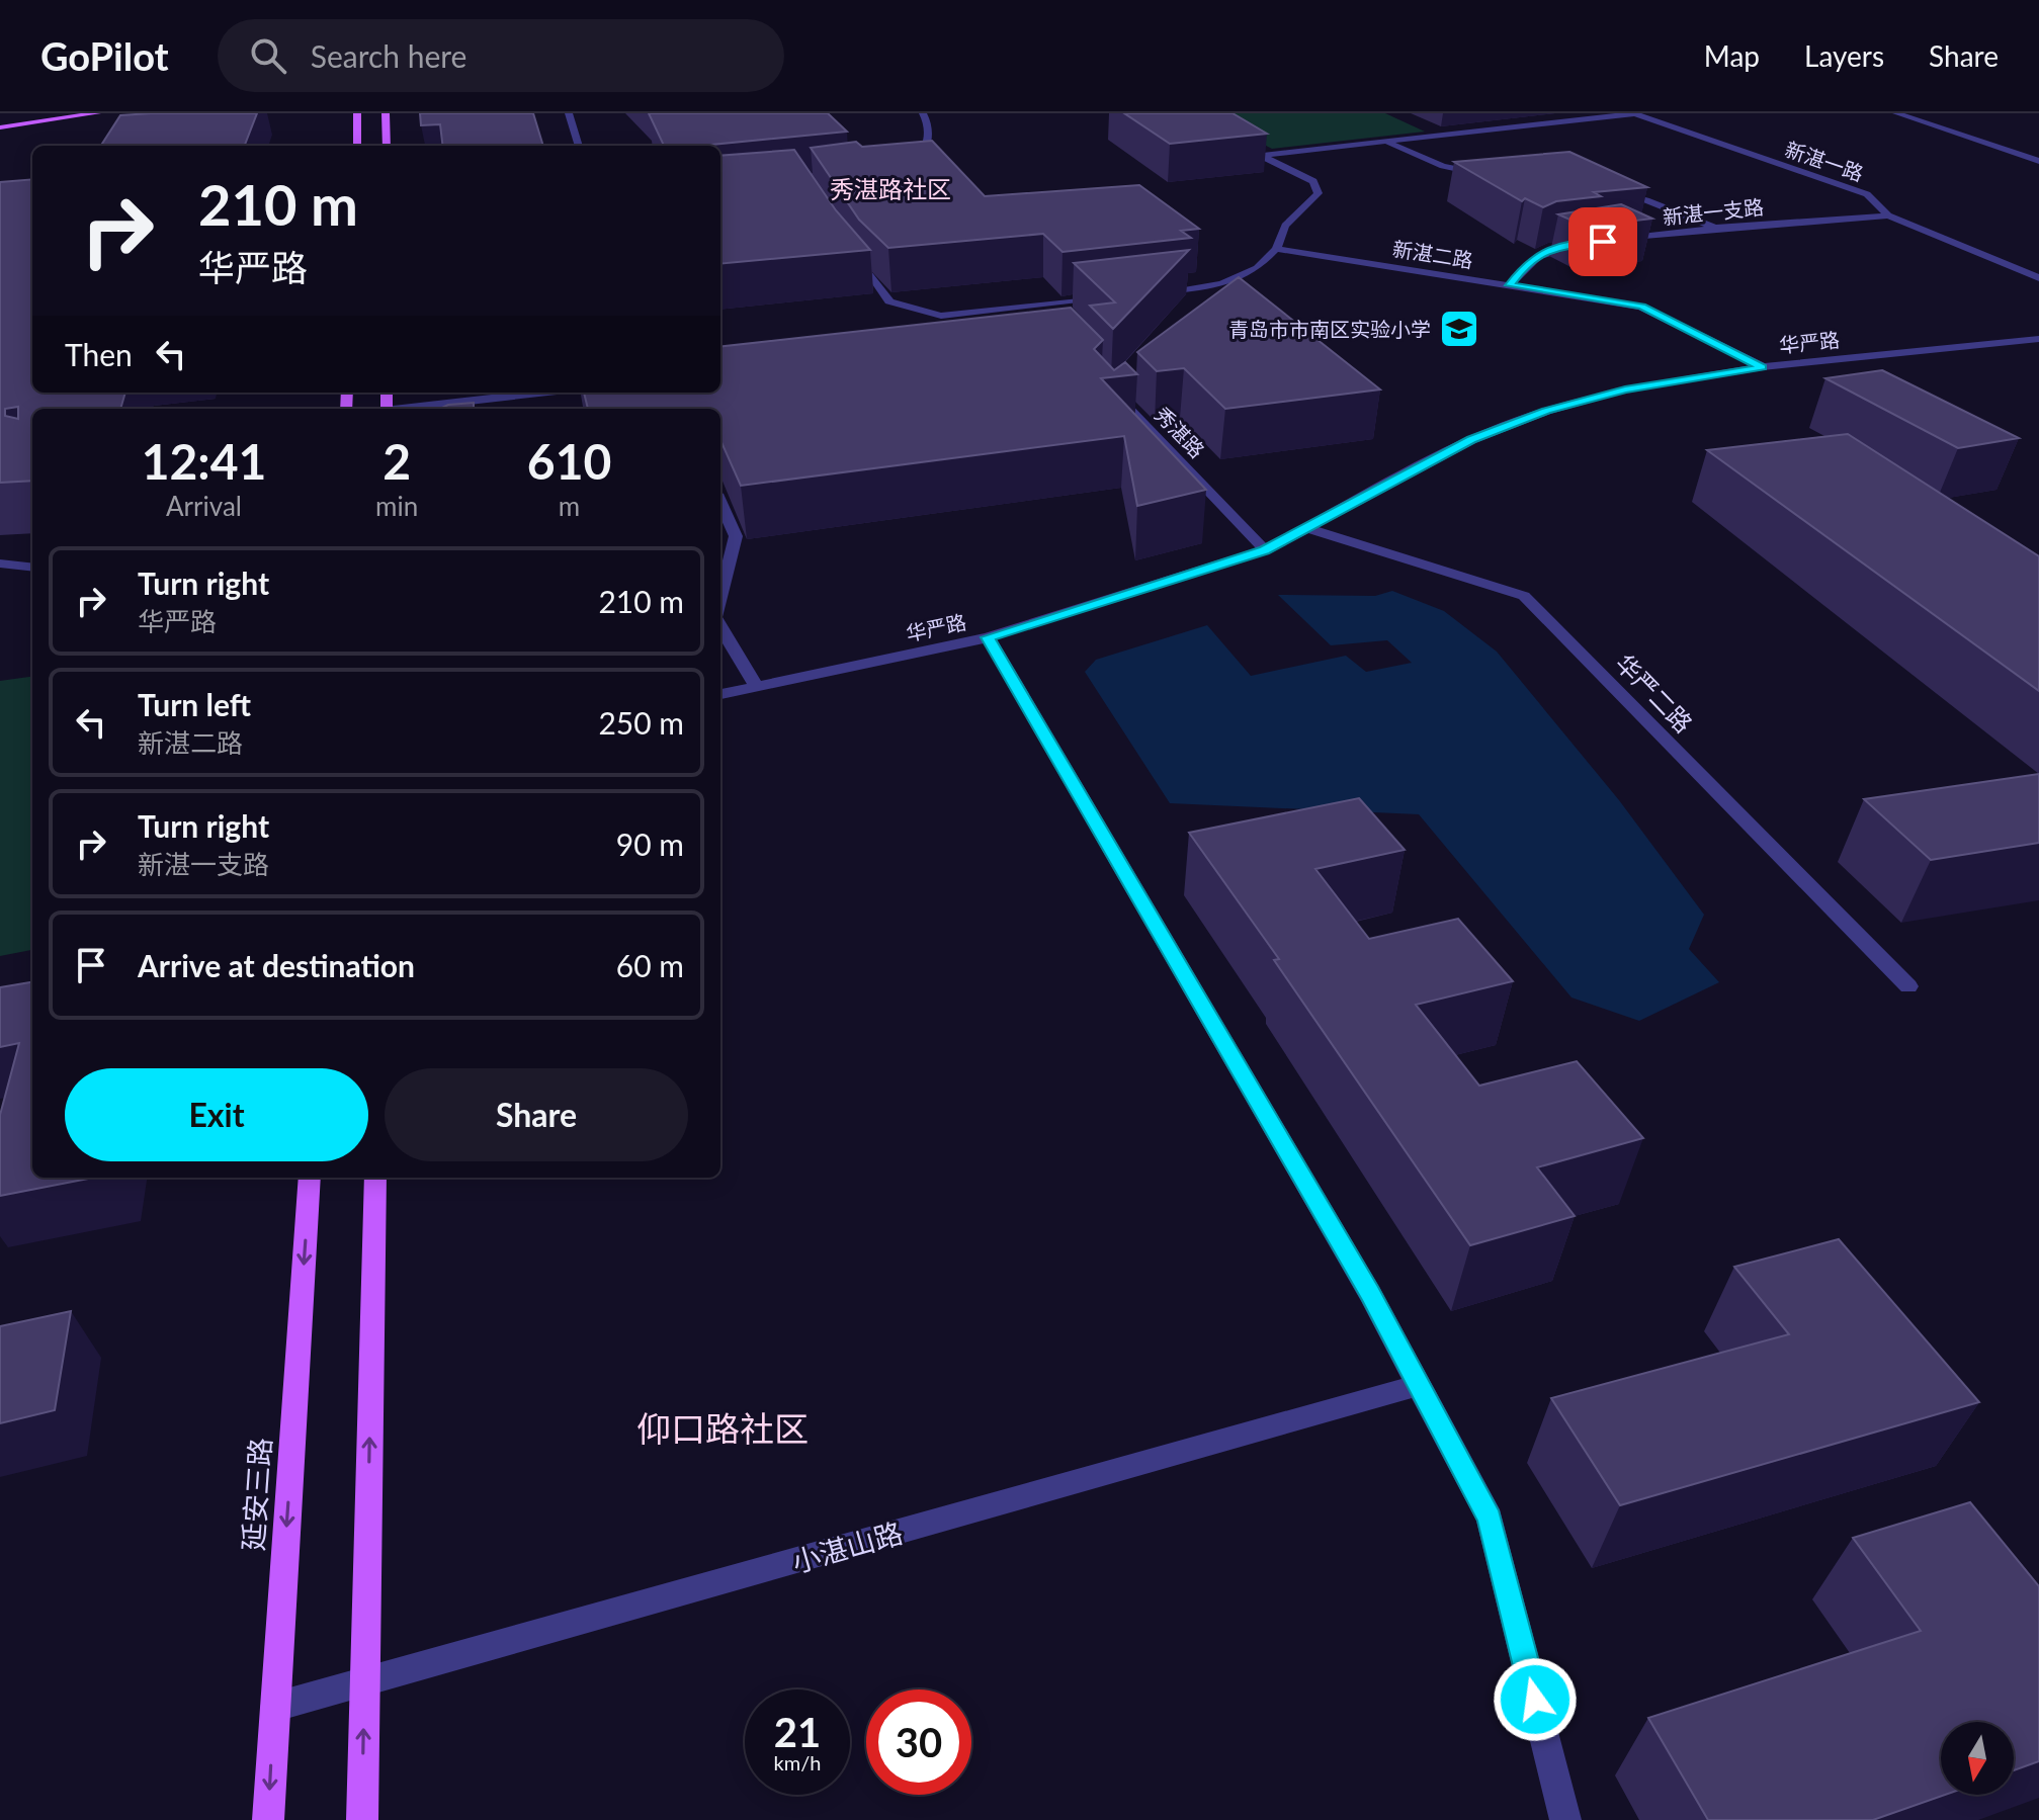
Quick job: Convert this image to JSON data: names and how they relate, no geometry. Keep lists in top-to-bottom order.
{
  "streets": {
    "main road": ["延安三路"],
    "street": [
      "新湛一路",
      "新湛一支路",
      "新湛二路",
      "华严路",
      "秀湛路",
      "华严二路",
      "小湛山路"
    ]
  },
  "crossings": [
    ["新湛一路", "新湛一支路"],
    ["新湛二路", "华严路"],
    ["华严路", "秀湛路"],
    ["华严路", "华严二路"],
    ["延安三路", "小湛山路"]
  ],
  "districts": ["秀湛路社区", "仰口路社区"],
  "places": {
    "school or university": ["青岛市市南区实验小学"]
  },
  "north": "bottom",
  "page": {
    "header": "GoPilot",
    "search": "Search here",
    "nav": ["Map", "Layers", "Share"],
    "turn": ["210 m", "华严路"],
    "then": "Then",
    "eta": [
      "12:41",
      "Arrival",
      "2",
      "min",
      "610",
      "m"
    ],
    "list": [
      {
        "name": "Turn right",
        "note": "华严路",
        "value": "210 m"
      },
      {
        "name": "Turn left",
        "note": "新湛二路",
        "value": "250 m"
      },
      {
        "name": "Turn right",
        "note": "新湛一支路",
        "value": "90 m"
      },
      {
        "name": "Arrive at destination",
        "value": "60 m"
      }
    ],
    "buttons": ["Exit", "Share"],
    "speed": "21 km/h",
    "limit": "30"
  }
}
